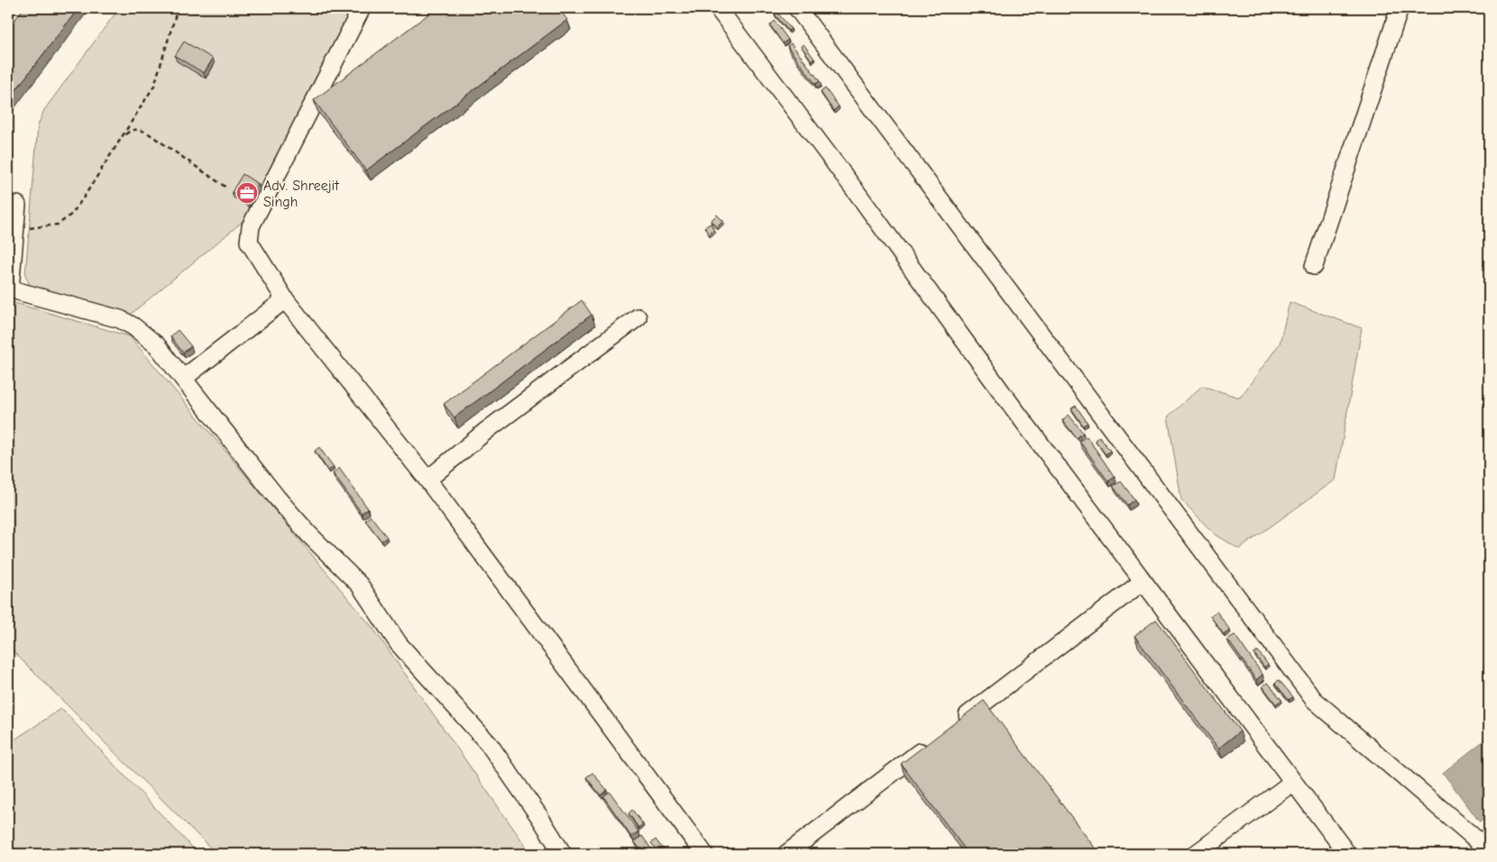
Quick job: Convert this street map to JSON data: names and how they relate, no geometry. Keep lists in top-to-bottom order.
{
  "places": {
    "office": ["Adv. Shreejit Singh"]
  }
}
